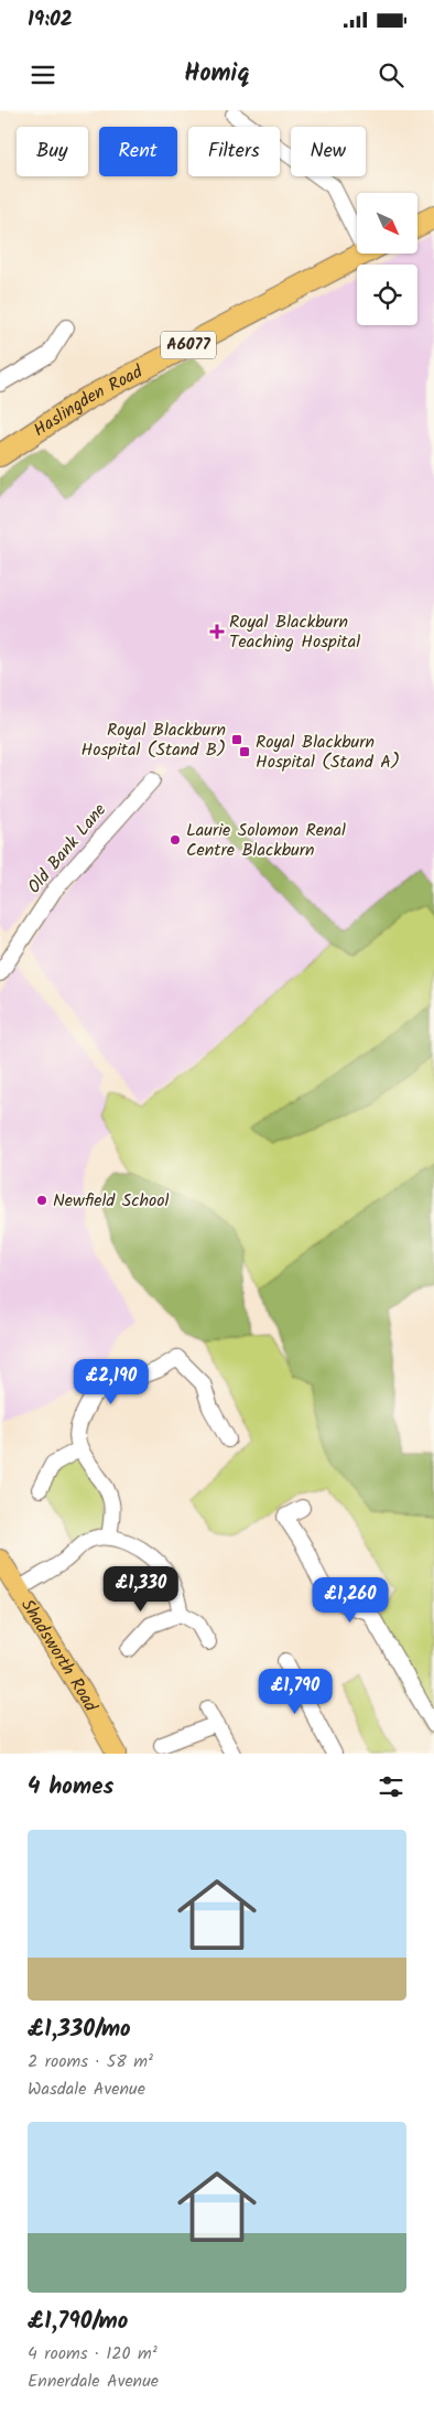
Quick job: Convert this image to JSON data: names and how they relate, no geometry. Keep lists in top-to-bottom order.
{
  "streets": {
    "highway": ["A6077", "Haslingden Road"],
    "main road": ["Shadsworth Road"],
    "street": ["Old Bank Lane"]
  },
  "places": {
    "health": ["Royal Blackburn Teaching Hospital"],
    "transit": ["Royal Blackburn Hospital (Stand B)", "Royal Blackburn Hospital (Stand A)"],
    "other": ["Laurie Solomon Renal Centre Blackburn", "Newfield School"]
  },
  "north": "bottom right",
  "page": {
    "status": "19:02",
    "header": "Homiq",
    "chip": [
      "Buy",
      "Rent",
      "Filters",
      "New"
    ],
    "price": [
      "£2,190",
      "£1,330",
      "£1,260",
      "£1,790"
    ],
    "heading": "4 homes",
    "list": [
      {
        "name": "£1,330/mo",
        "note": "2 rooms · 58 m² · Wasdale Avenue"
      },
      {
        "name": "£1,790/mo",
        "note": "4 rooms · 120 m² · Ennerdale Avenue"
      }
    ]
  }
}
